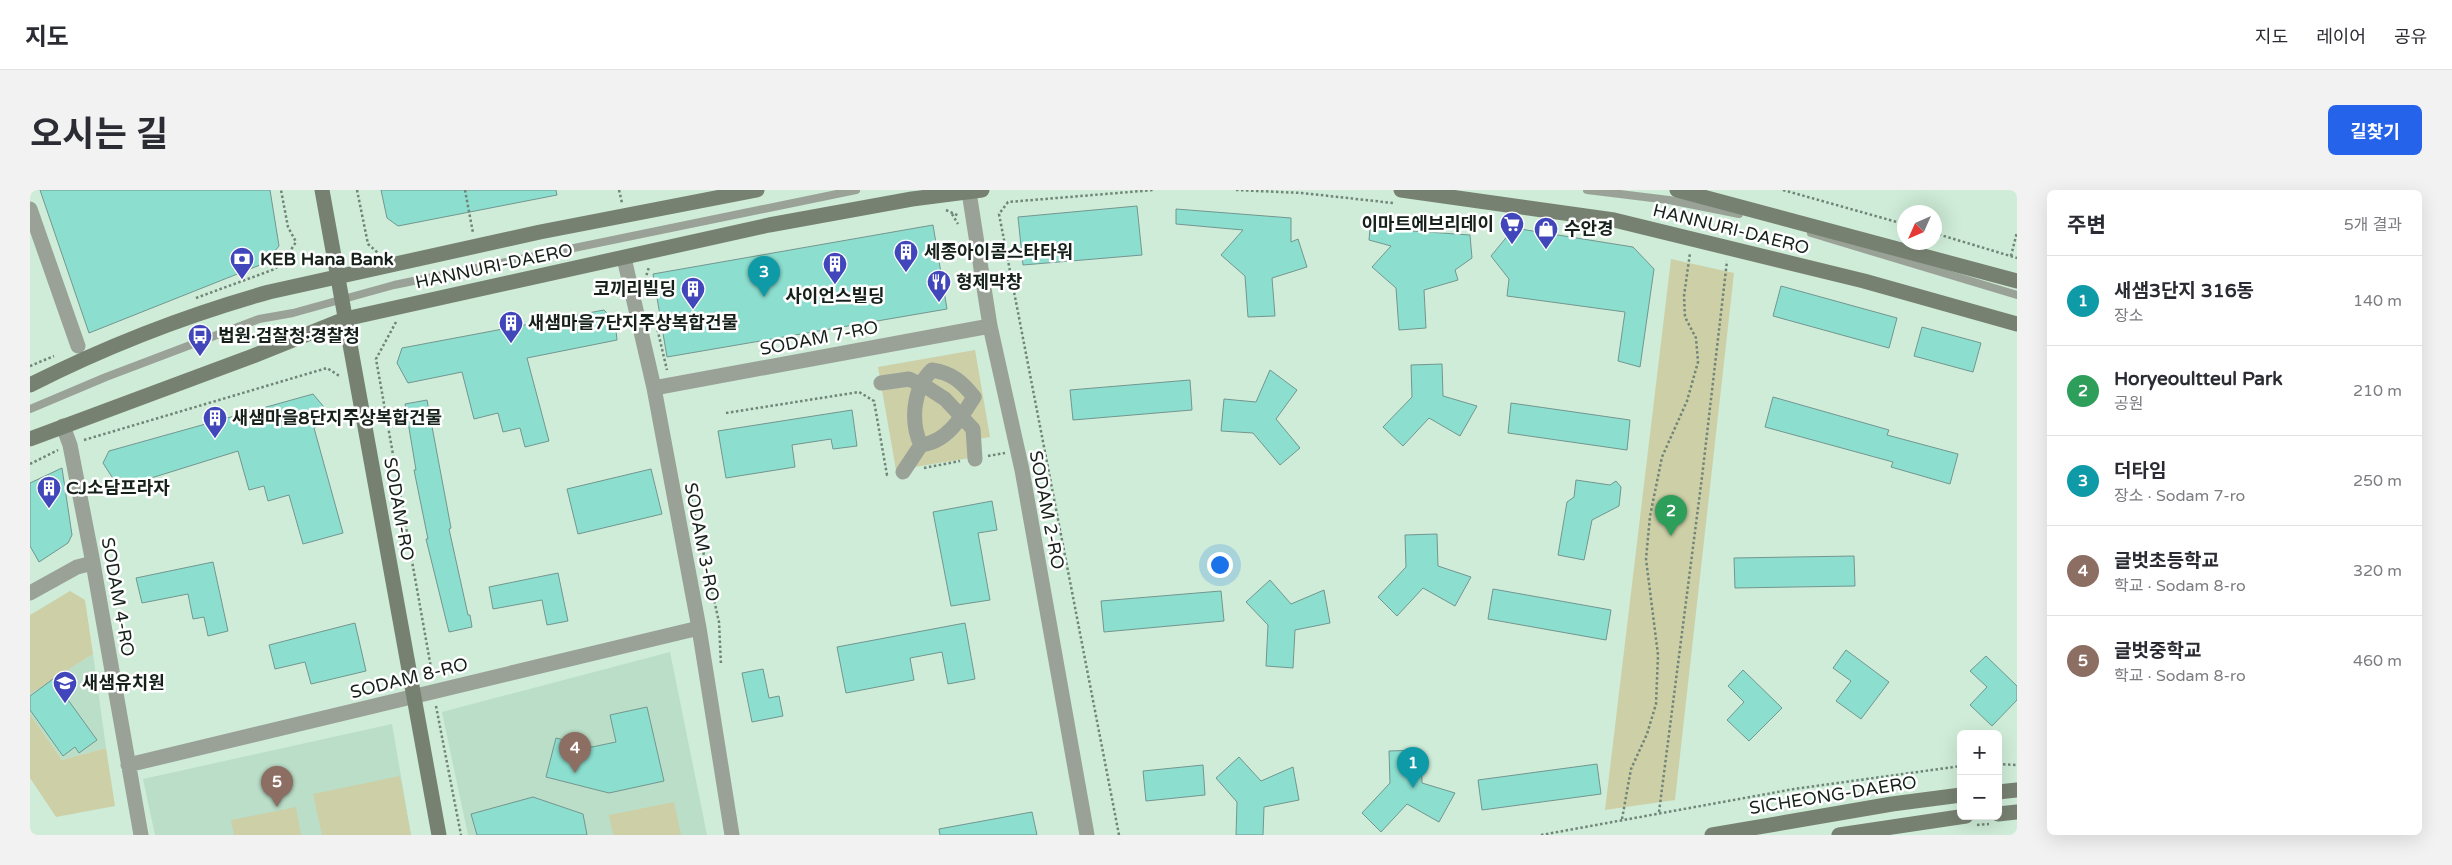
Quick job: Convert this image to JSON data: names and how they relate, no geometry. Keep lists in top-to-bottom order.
{
  "streets": {
    "street": [
      "HANNURI-DAERO",
      "SODAM 7-RO",
      "SODAM-RO",
      "SODAM 2-RO",
      "SODAM 3-RO",
      "SODAM 4-RO",
      "SODAM 8-RO",
      "SICHEONG-DAERO"
    ]
  },
  "crossings": [
    ["HANNURI-DAERO", "SODAM-RO"],
    ["HANNURI-DAERO", "SODAM 2-RO"],
    ["HANNURI-DAERO", "SODAM 3-RO"],
    ["HANNURI-DAERO", "SODAM 4-RO"],
    ["SODAM 7-RO", "SODAM 2-RO"],
    ["SODAM 7-RO", "SODAM 3-RO"],
    ["SODAM-RO", "SODAM 8-RO"],
    ["SODAM 3-RO", "SODAM 8-RO"],
    ["SODAM 4-RO", "SODAM 8-RO"]
  ],
  "places": {
    "supermarket": ["이마트에브리데이"],
    "shop": ["수안경"],
    "building": [
      "세종아이콤스타타워",
      "사이언스빌딩",
      "코끼리빌딩",
      "새샘마을7단지주상복합건물",
      "새샘마을8단지주상복합건물",
      "CJ소담프라자"
    ],
    "bank": ["KEB Hana Bank"],
    "restaurant": ["형제막창"],
    "bus stop": ["법원·검찰청·경찰청"],
    "school or university": ["새샘유치원"]
  },
  "north": "bottom left",
  "page": {
    "header": "지도",
    "nav": ["지도", "레이어", "공유"],
    "title": "오시는 길",
    "buttons": "길찾기",
    "heading": ["주변", "5개 결과"],
    "list": [
      {
        "mark": "1",
        "name": "새샘3단지 316동",
        "note": "장소",
        "value": "140 m"
      },
      {
        "mark": "2",
        "name": "Horyeoultteul Park",
        "note": "공원",
        "value": "210 m"
      },
      {
        "mark": "3",
        "name": "더타임",
        "note": "장소 · Sodam 7-ro",
        "value": "250 m"
      },
      {
        "mark": "4",
        "name": "글벗초등학교",
        "note": "학교 · Sodam 8-ro",
        "value": "320 m"
      },
      {
        "mark": "5",
        "name": "글벗중학교",
        "note": "학교 · Sodam 8-ro",
        "value": "460 m"
      }
    ],
    "pins": [
      "3",
      "2",
      "4",
      "1",
      "5"
    ],
    "map_buttons": ["+", "−"]
  }
}
